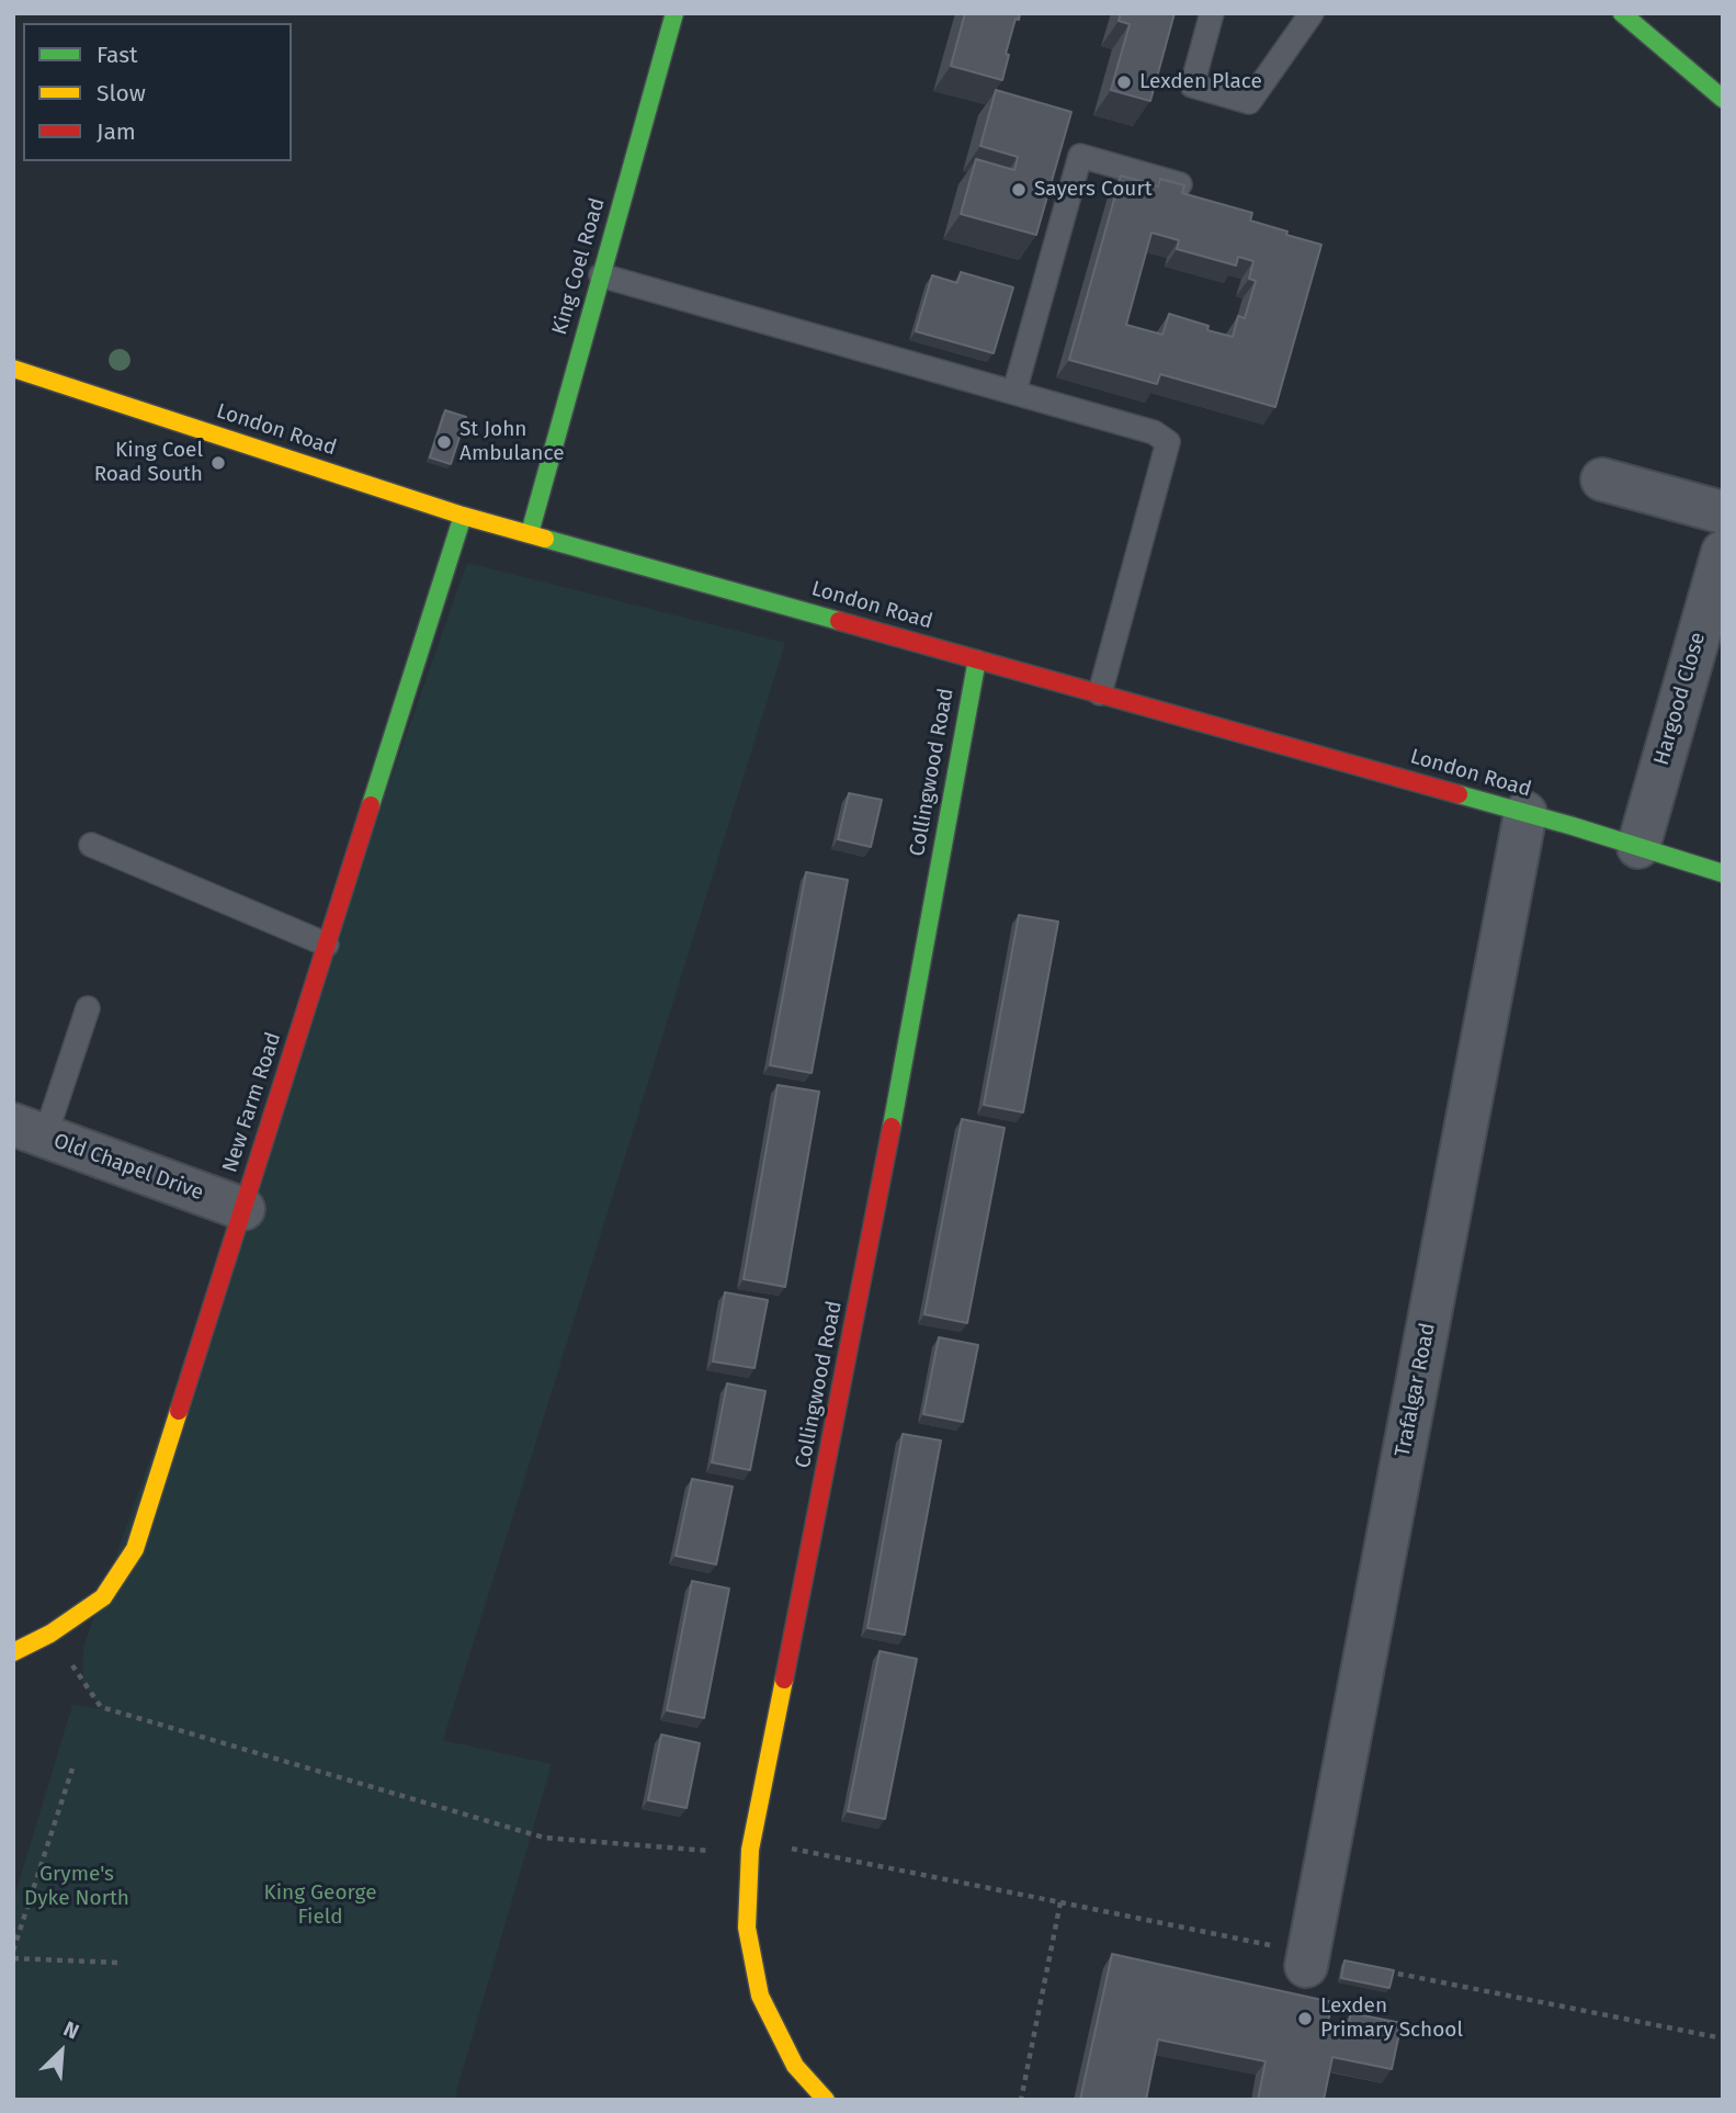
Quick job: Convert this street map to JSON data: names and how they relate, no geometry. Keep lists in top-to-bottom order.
{
  "streets": {
    "street": [
      "King Coel Road",
      "London Road",
      "Hargood Close",
      "Collingwood Road",
      "New Farm Road",
      "Old Chapel Drive",
      "Trafalgar Road"
    ]
  },
  "crossings": [
    ["King Coel Road", "London Road"],
    ["London Road", "Hargood Close"],
    ["London Road", "Collingwood Road"],
    ["London Road", "New Farm Road"],
    ["London Road", "Trafalgar Road"],
    ["New Farm Road", "Old Chapel Drive"]
  ],
  "parks": ["Gryme's Dyke North", "King George Field"],
  "places": [
    "Lexden Place",
    "Sayers Court",
    "St John Ambulance",
    "King Coel Road South",
    "Lexden Primary School"
  ],
  "legend": ["Fast", "Slow", "Jam"],
  "north": "top right"
}
